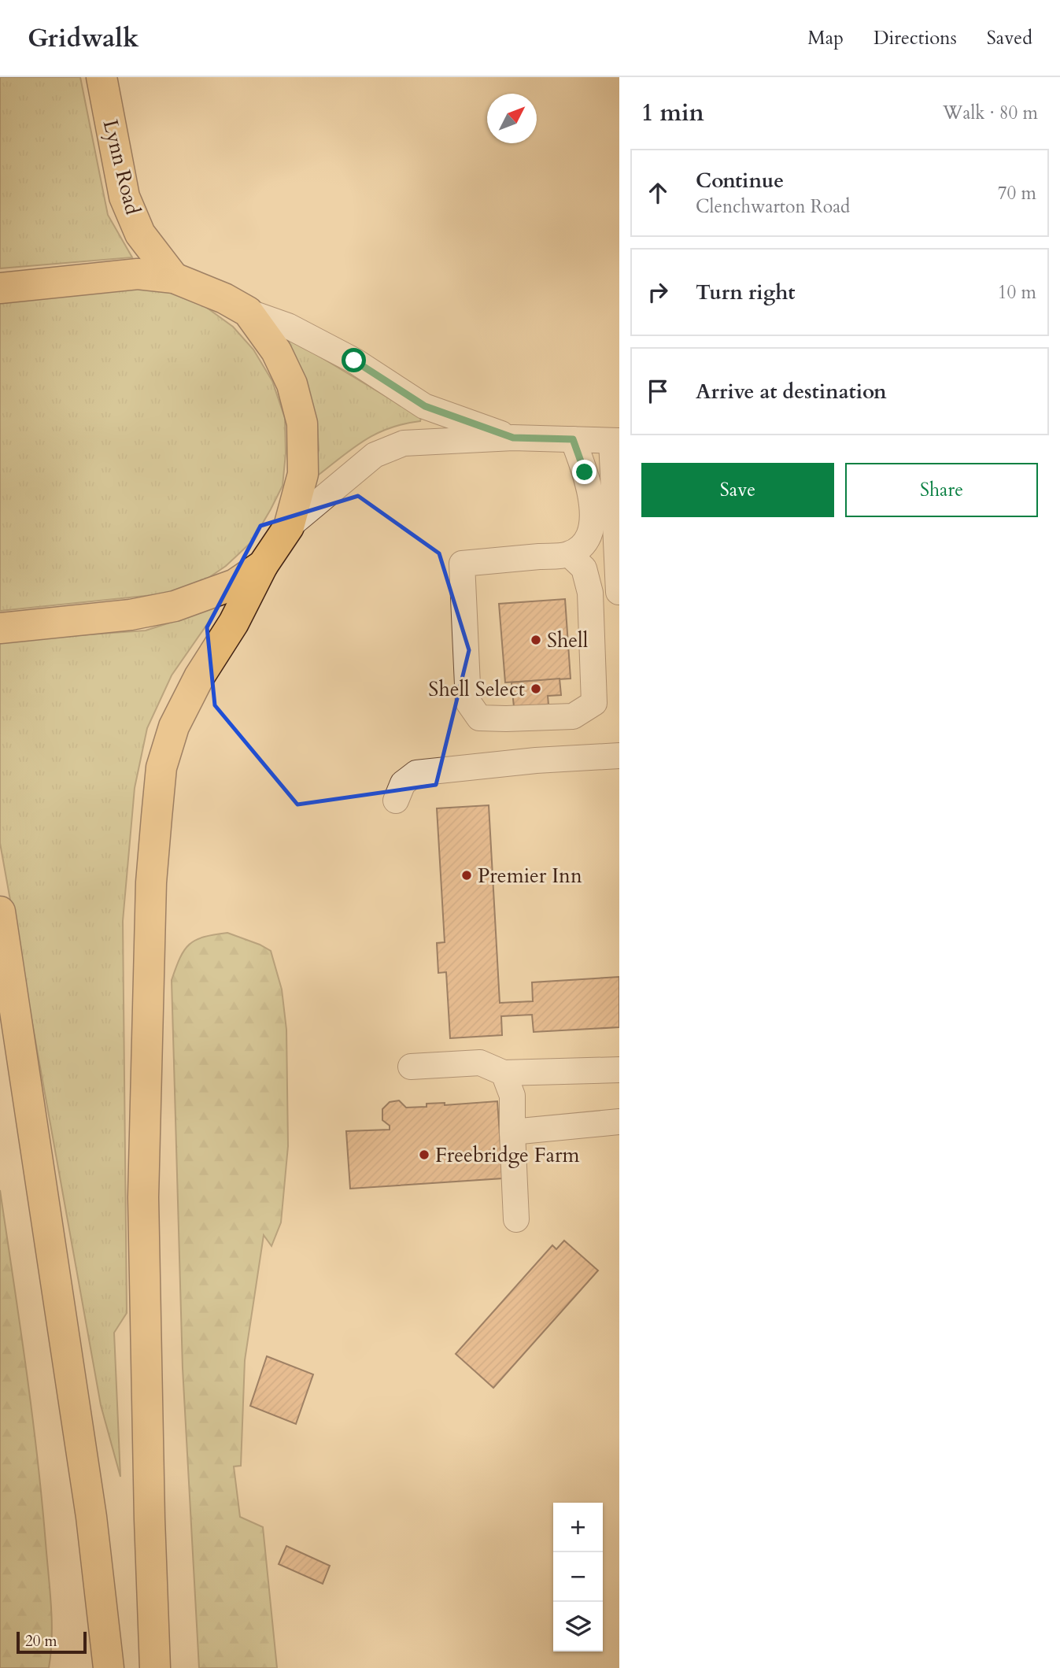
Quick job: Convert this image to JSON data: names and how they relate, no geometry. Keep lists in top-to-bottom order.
{
  "streets": {
    "highway": ["Lynn Road"]
  },
  "places": [
    "Shell",
    "Shell Select",
    "Premier Inn",
    "Freebridge Farm"
  ],
  "scale_bar": "20 m",
  "north": "top right",
  "page": {
    "header": "Gridwalk",
    "nav": ["Map", "Directions", "Saved"],
    "heading": ["1 min", "Walk · 80 m"],
    "list": [
      ["Continue", "Clenchwarton Road", "70 m"],
      ["Turn right", "10 m"],
      "Arrive at destination"
    ],
    "buttons": ["Save", "Share"],
    "map_buttons": ["+", "−"],
    "scale": "20 m"
  }
}
